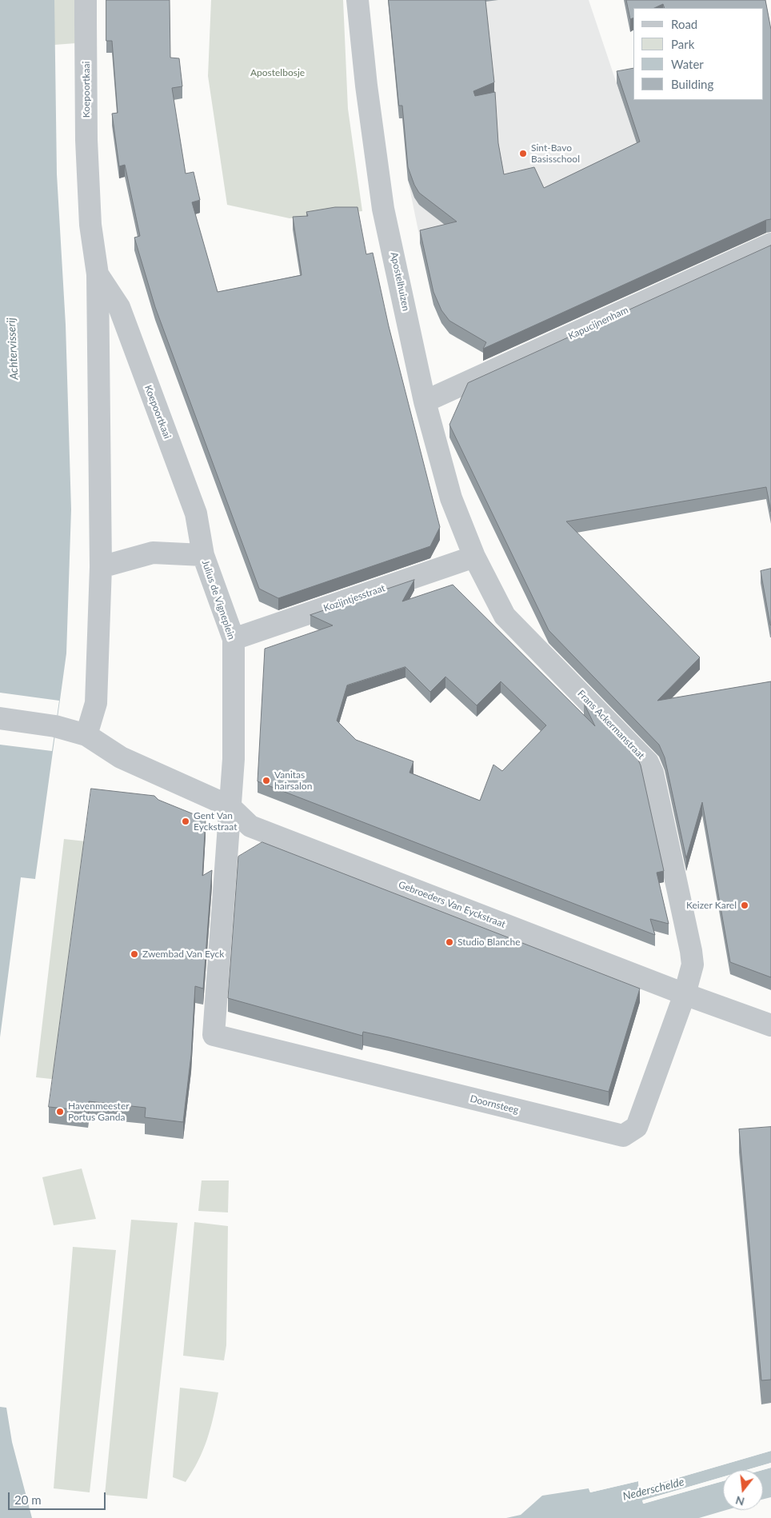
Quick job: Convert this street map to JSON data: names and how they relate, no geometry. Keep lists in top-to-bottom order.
{
  "streets": {
    "street": [
      "Koepoortkaai",
      "Apostelhuizen",
      "Kapucijnenham",
      "Kozijntjesstraat",
      "Julius de Vigneplein",
      "Frans Ackermanstraat",
      "Gebroeders Van Eyckstraat",
      "Doornsteeg"
    ]
  },
  "crossings": [
    ["Koepoortkaai", "Julius de Vigneplein"],
    ["Apostelhuizen", "Kapucijnenham"],
    ["Apostelhuizen", "Kozijntjesstraat"],
    ["Apostelhuizen", "Frans Ackermanstraat"],
    ["Kozijntjesstraat", "Julius de Vigneplein"],
    ["Kozijntjesstraat", "Frans Ackermanstraat"],
    ["Julius de Vigneplein", "Gebroeders Van Eyckstraat"],
    ["Julius de Vigneplein", "Doornsteeg"],
    ["Frans Ackermanstraat", "Gebroeders Van Eyckstraat"],
    ["Frans Ackermanstraat", "Doornsteeg"],
    ["Gebroeders Van Eyckstraat", "Doornsteeg"]
  ],
  "water": ["Achtervisserij", "Nederschelde"],
  "parks": ["Apostelbosje"],
  "places": [
    "Sint-Bavo Basisschool",
    "Vanitas hairsalon",
    "Gent Van Eyckstraat",
    "Keizer Karel",
    "Studio Blanche",
    "Zwembad Van Eyck",
    "Havenmeester Portus Ganda"
  ],
  "legend": [
    "Road",
    "Park",
    "Water",
    "Building"
  ],
  "scale_bar": "20 m",
  "north": "bottom"
}
